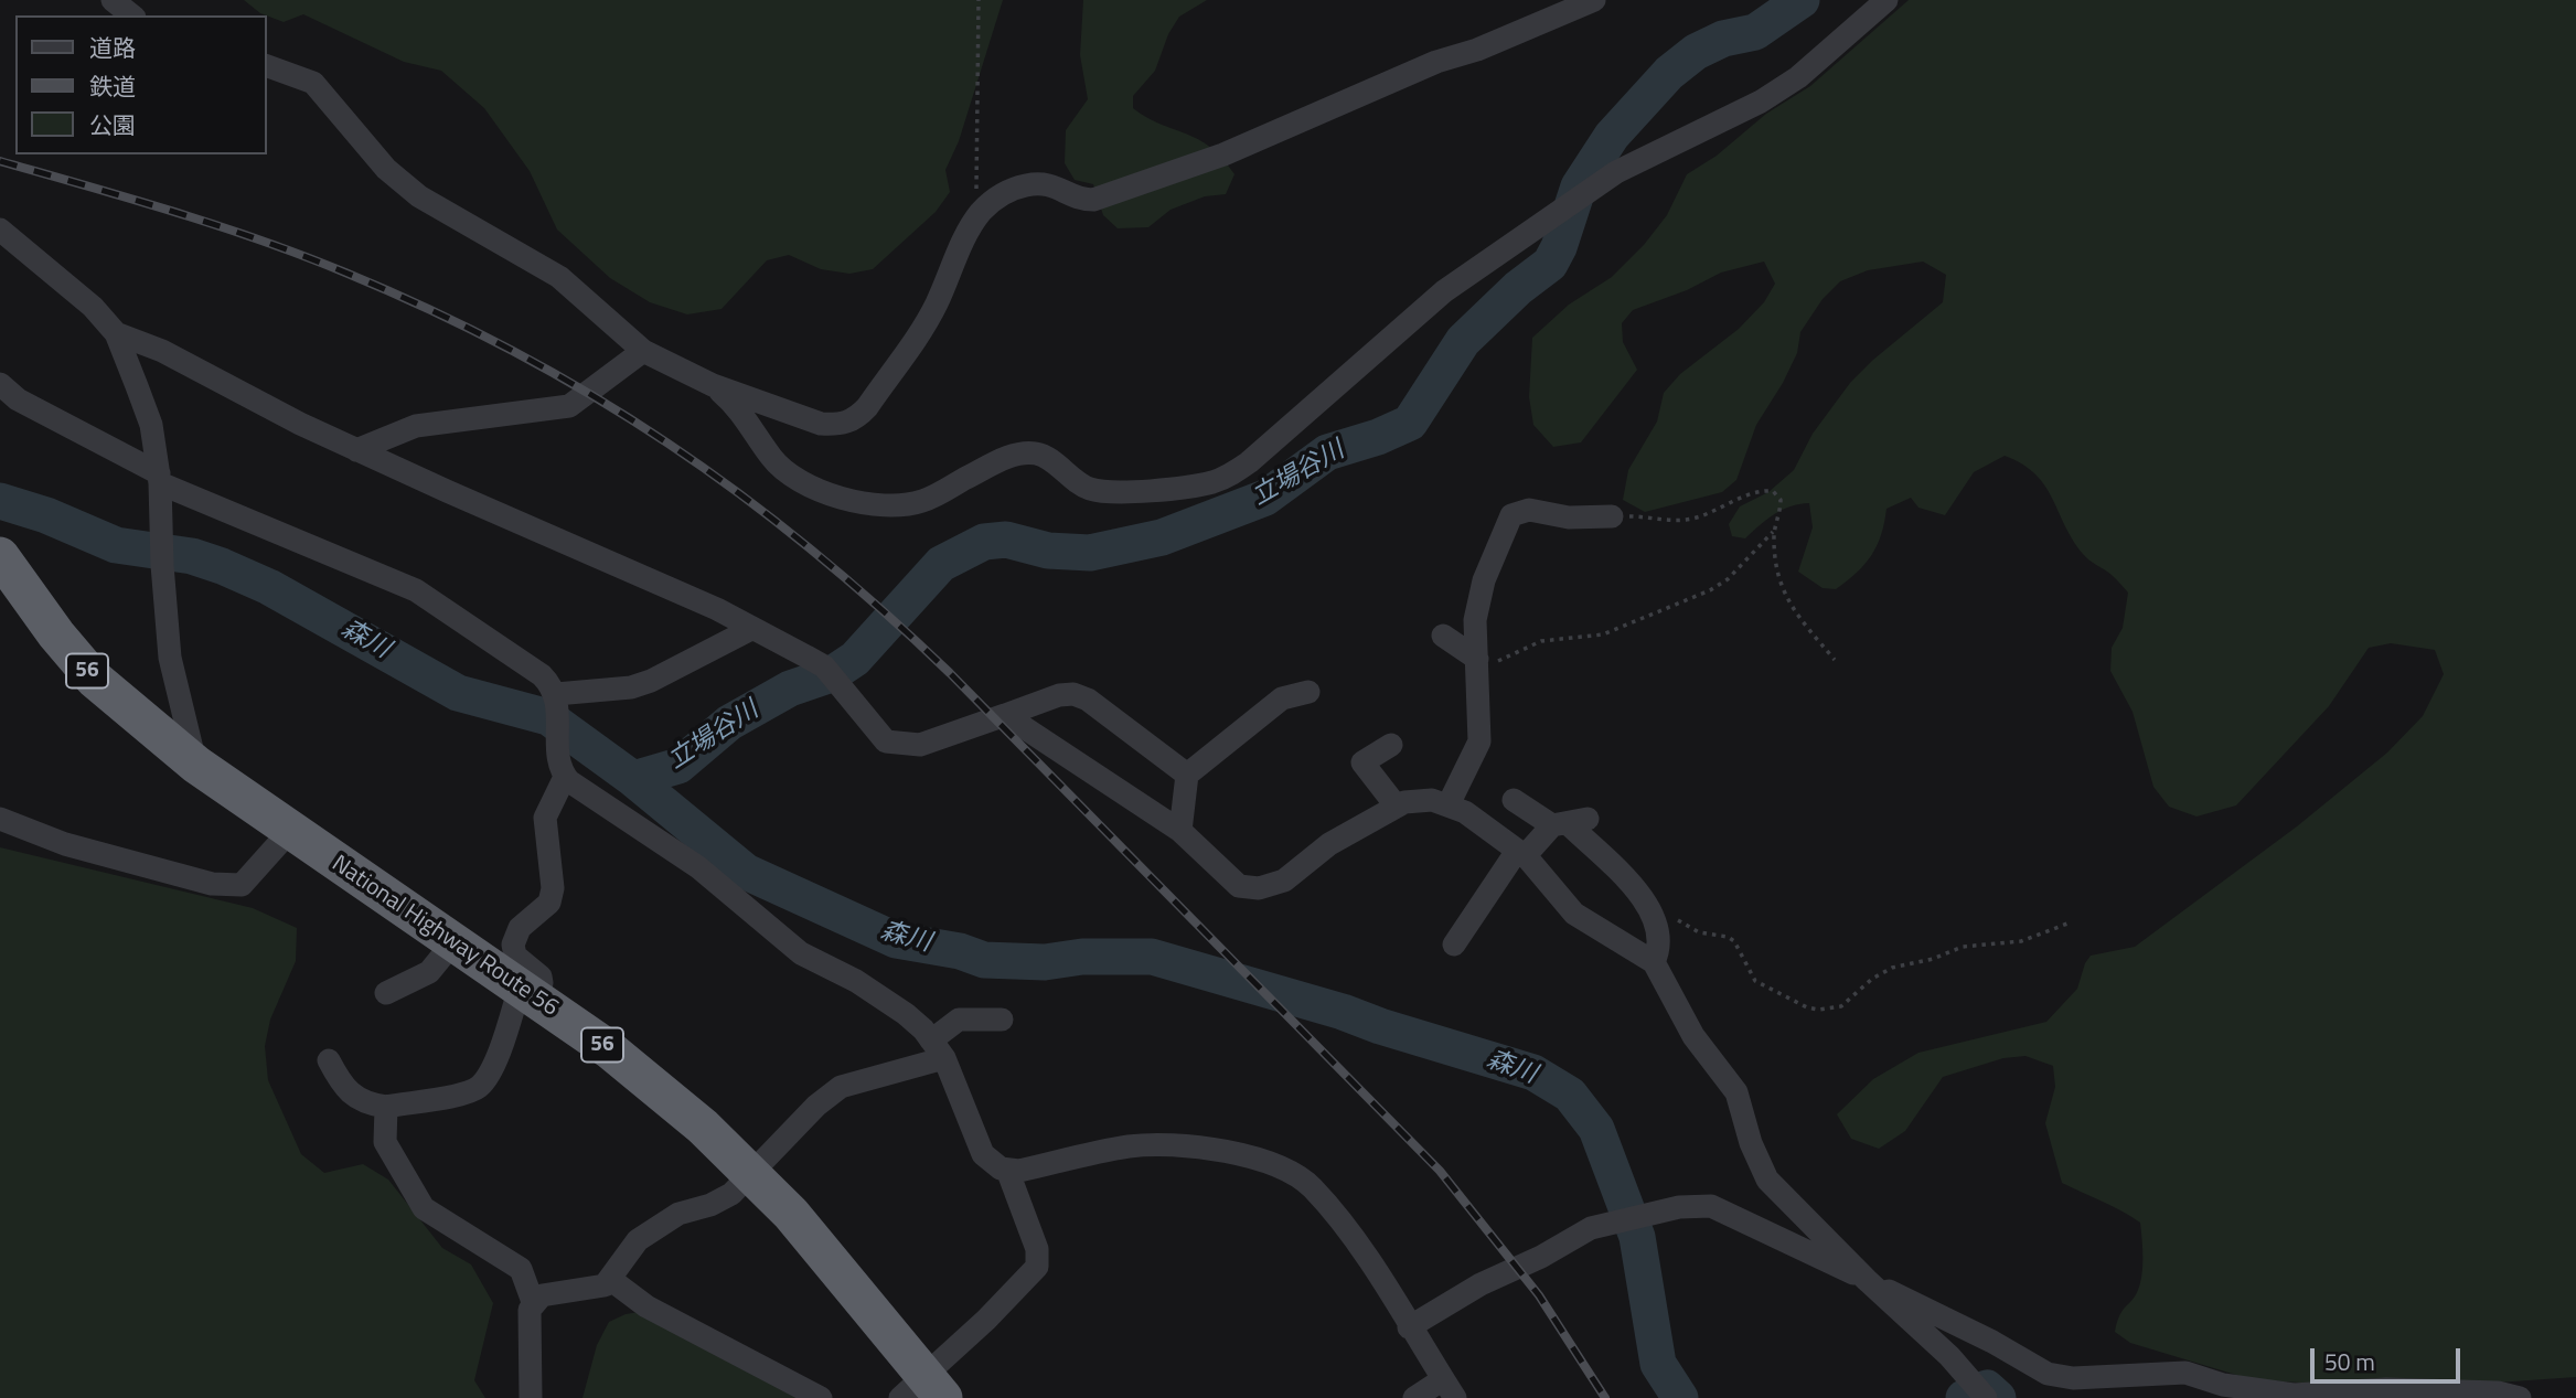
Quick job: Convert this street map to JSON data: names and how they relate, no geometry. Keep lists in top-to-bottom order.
{
  "streets": {
    "highway": ["56", "National Highway Route 56"]
  },
  "water": ["立場谷川", "森川"],
  "legend": ["道路", "鉄道", "公園"],
  "scale_bar": "50 m"
}
